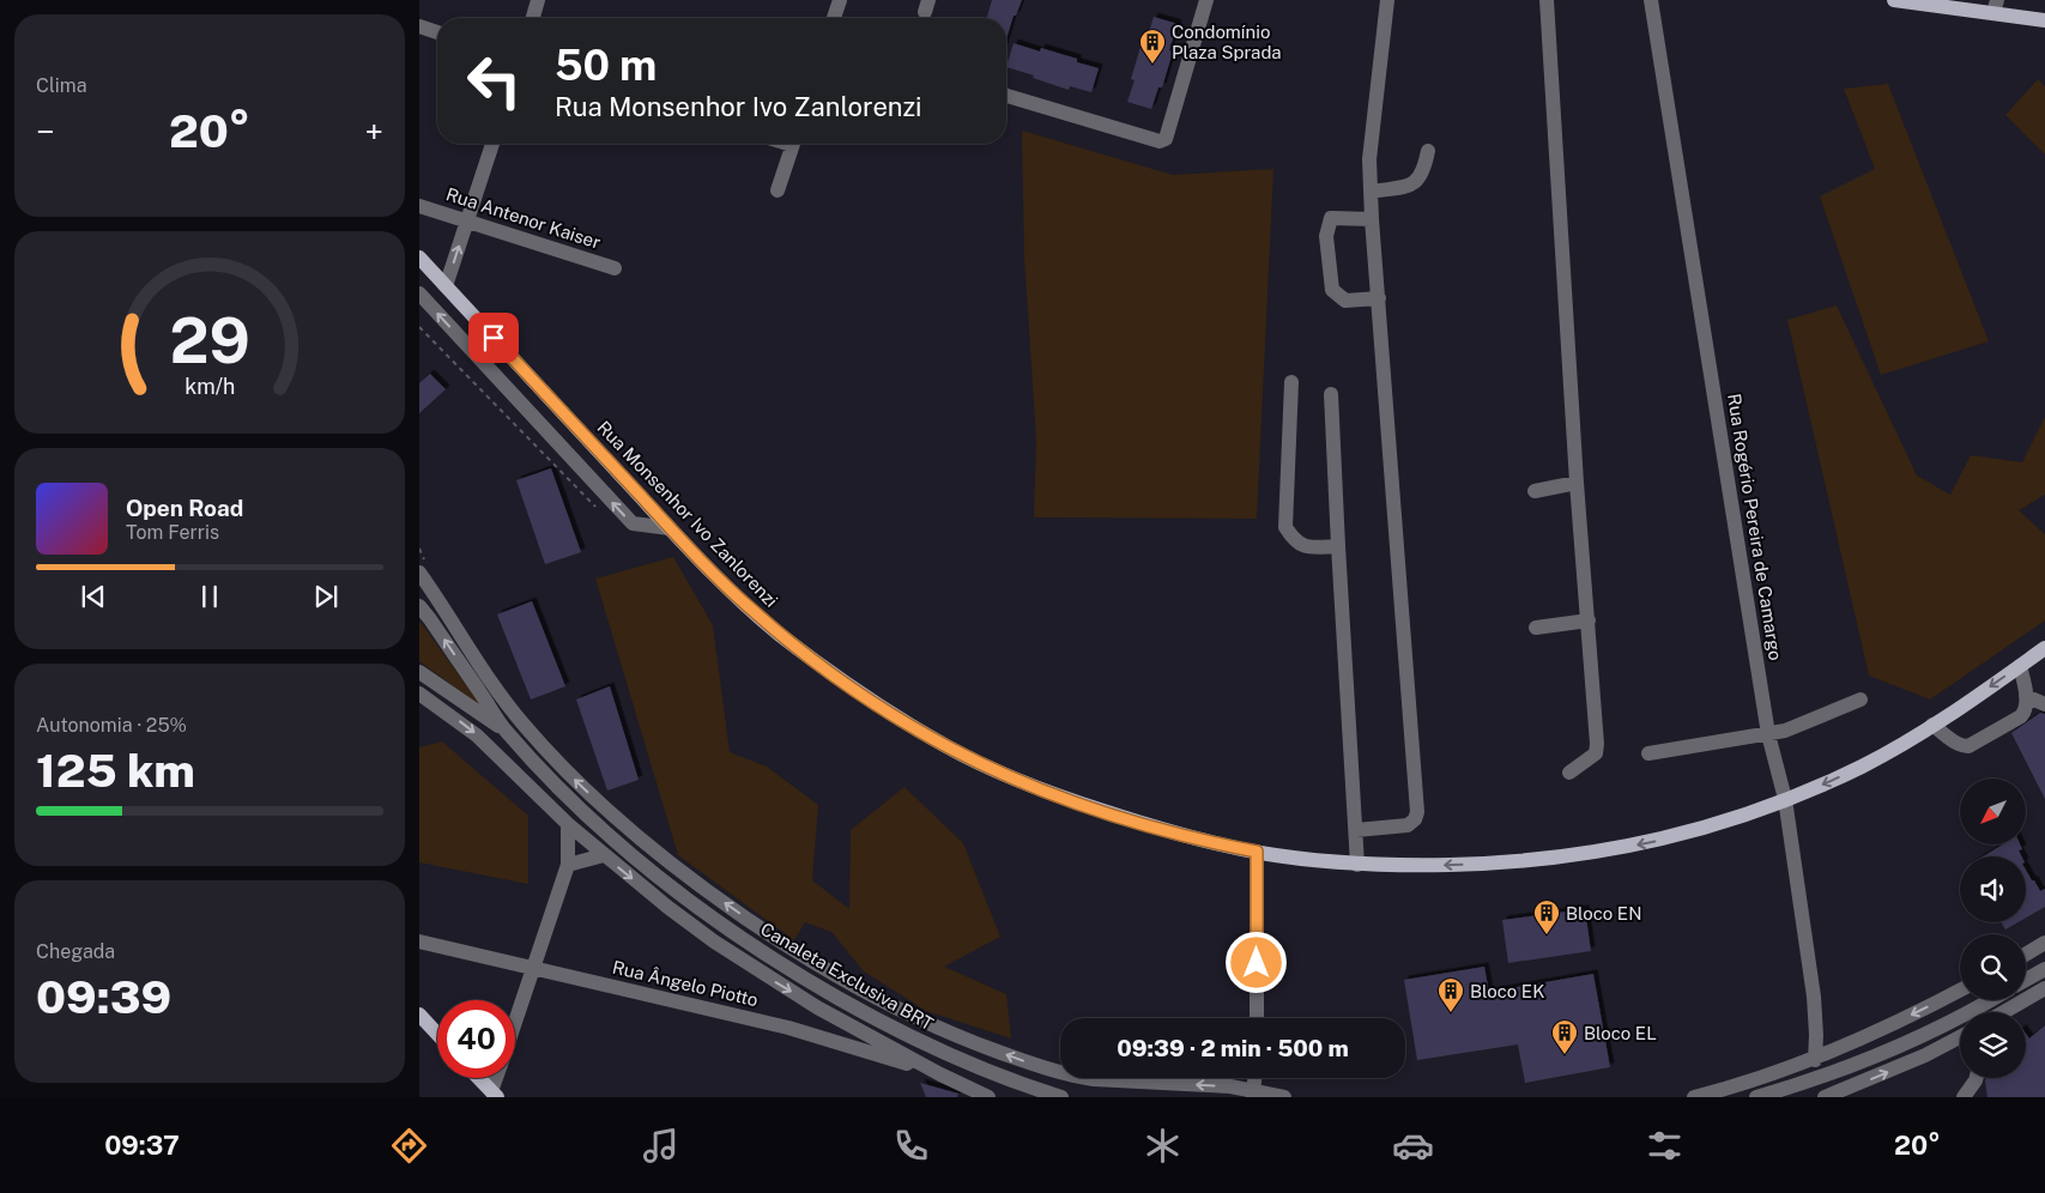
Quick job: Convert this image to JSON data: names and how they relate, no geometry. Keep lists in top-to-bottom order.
{
  "streets": {
    "main road": ["Rua Monsenhor Ivo Zanlorenzi"],
    "street": [
      "Rua Antenor Kaiser",
      "Rua Rogério Pereira de Camargo",
      "Canaleta Exclusiva BRT",
      "Rua Ângelo Piotto"
    ]
  },
  "crossings": [
    ["Rua Monsenhor Ivo Zanlorenzi", "Rua Rogério Pereira de Camargo"]
  ],
  "one_way": ["Rua Monsenhor Ivo Zanlorenzi"],
  "places": {
    "building": [
      "Condomínio Plaza Sprada",
      "Bloco EN",
      "Bloco EK",
      "Bloco EL"
    ]
  },
  "north": "bottom left",
  "page": {
    "tile": [
      "Clima",
      ["Autonomia · 25%", "125 km"],
      ["Chegada", "09:39"]
    ],
    "turn": ["50 m", "Rua Monsenhor Ivo Zanlorenzi"],
    "heat": ["−", "20°", "+"],
    "song": ["Open Road", "Tom Ferris"],
    "limit": "40",
    "trip": "09:39 · 2 min · 500 m",
    "tabs": ["09:37", "20°"],
    "gauge": ["29", "km/h"]
  }
}
